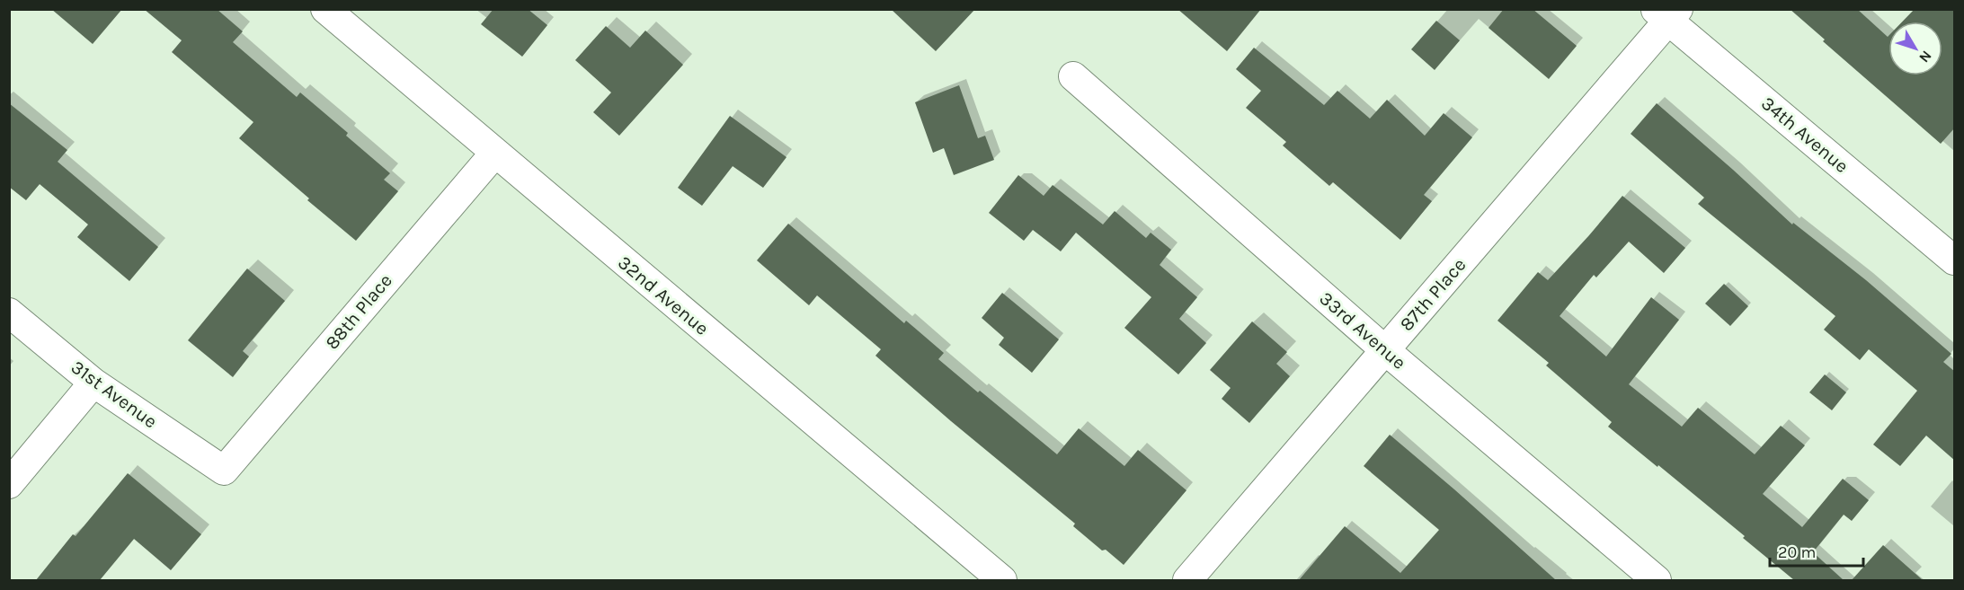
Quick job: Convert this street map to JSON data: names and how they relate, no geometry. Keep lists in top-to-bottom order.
{
  "streets": {
    "street": [
      "34th Avenue",
      "87th Place",
      "32nd Avenue",
      "88th Place",
      "33rd Avenue",
      "31st Avenue"
    ]
  },
  "crossings": [
    ["34th Avenue", "87th Place"],
    ["87th Place", "33rd Avenue"],
    ["32nd Avenue", "88th Place"],
    ["88th Place", "31st Avenue"]
  ],
  "scale_bar": "20 m",
  "north": "bottom right"
}
